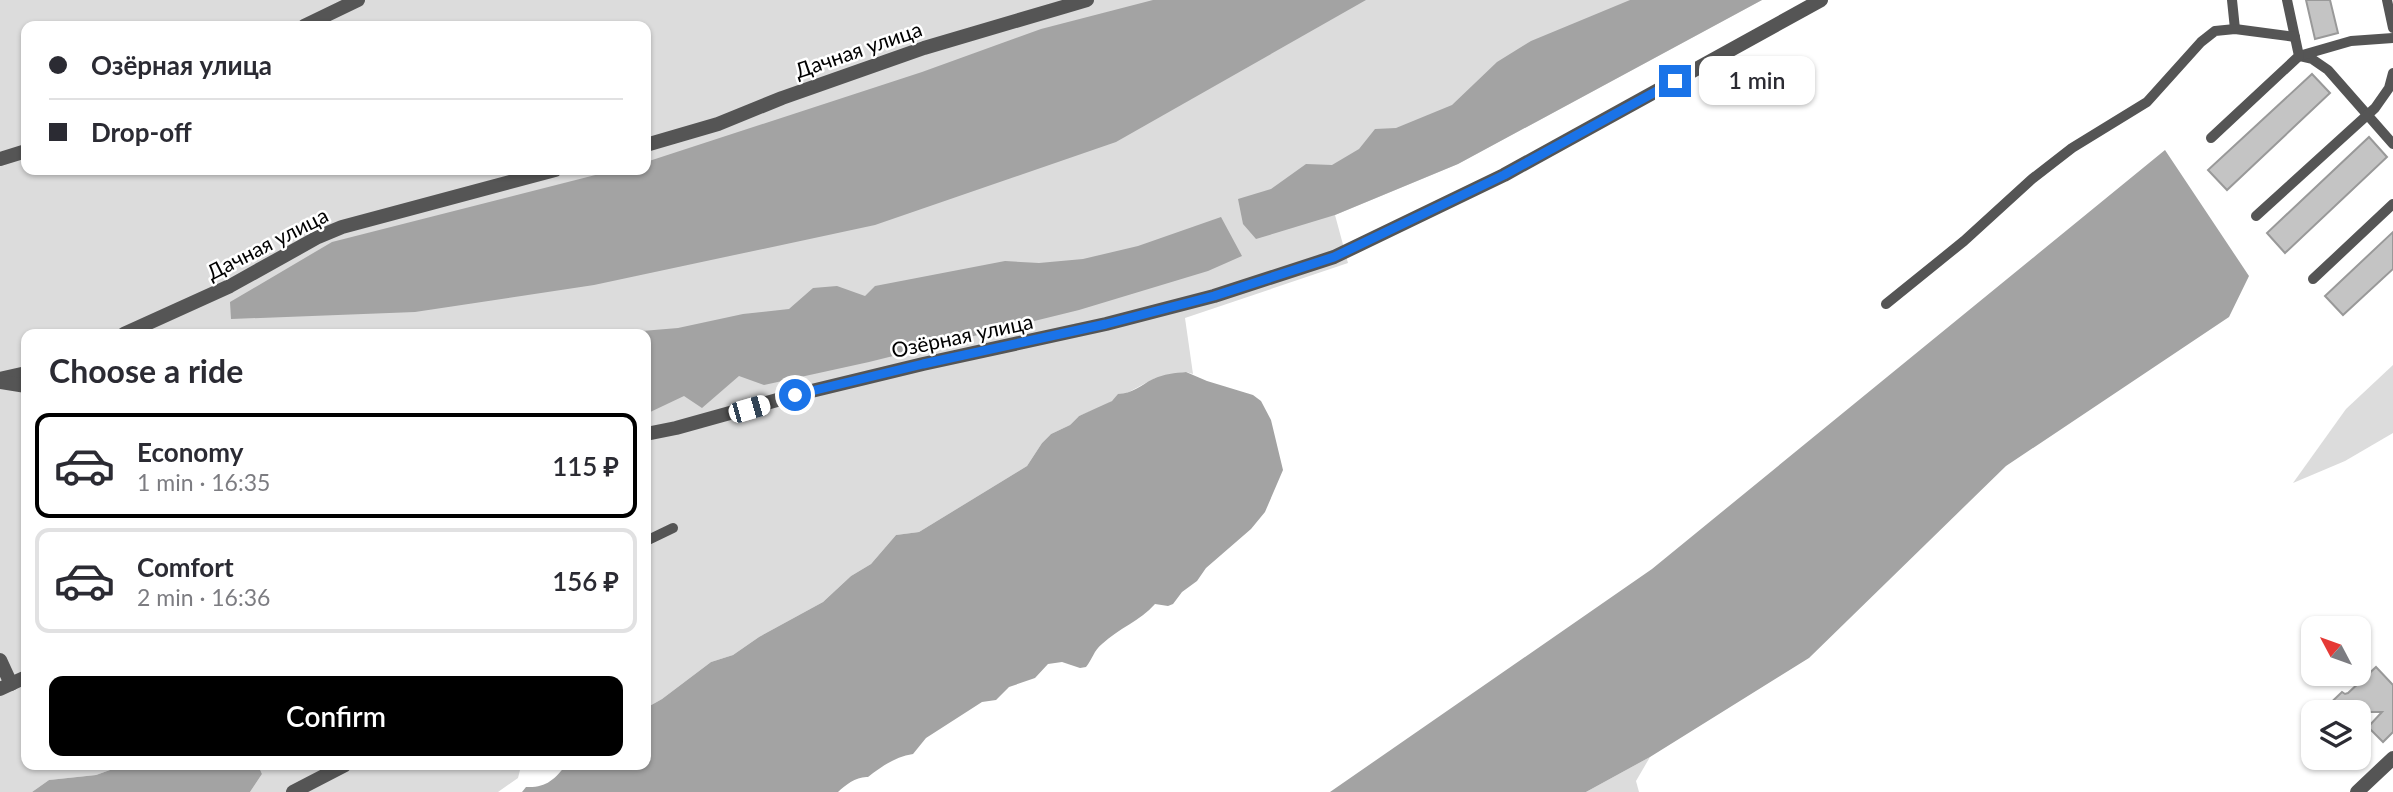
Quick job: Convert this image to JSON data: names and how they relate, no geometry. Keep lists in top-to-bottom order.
{
  "streets": {
    "street": ["Дачная улица", "Озёрная улица"]
  },
  "north": "top left",
  "page": {
    "banner": ["Озёрная улица", "Drop-off"],
    "bubble": "1 min",
    "heading": "Choose a ride",
    "list": [
      {
        "name": "Economy",
        "note": "1 min · 16:35",
        "value": "115 ₽"
      },
      {
        "name": "Comfort",
        "note": "2 min · 16:36",
        "value": "156 ₽"
      }
    ],
    "buttons": "Confirm"
  }
}
